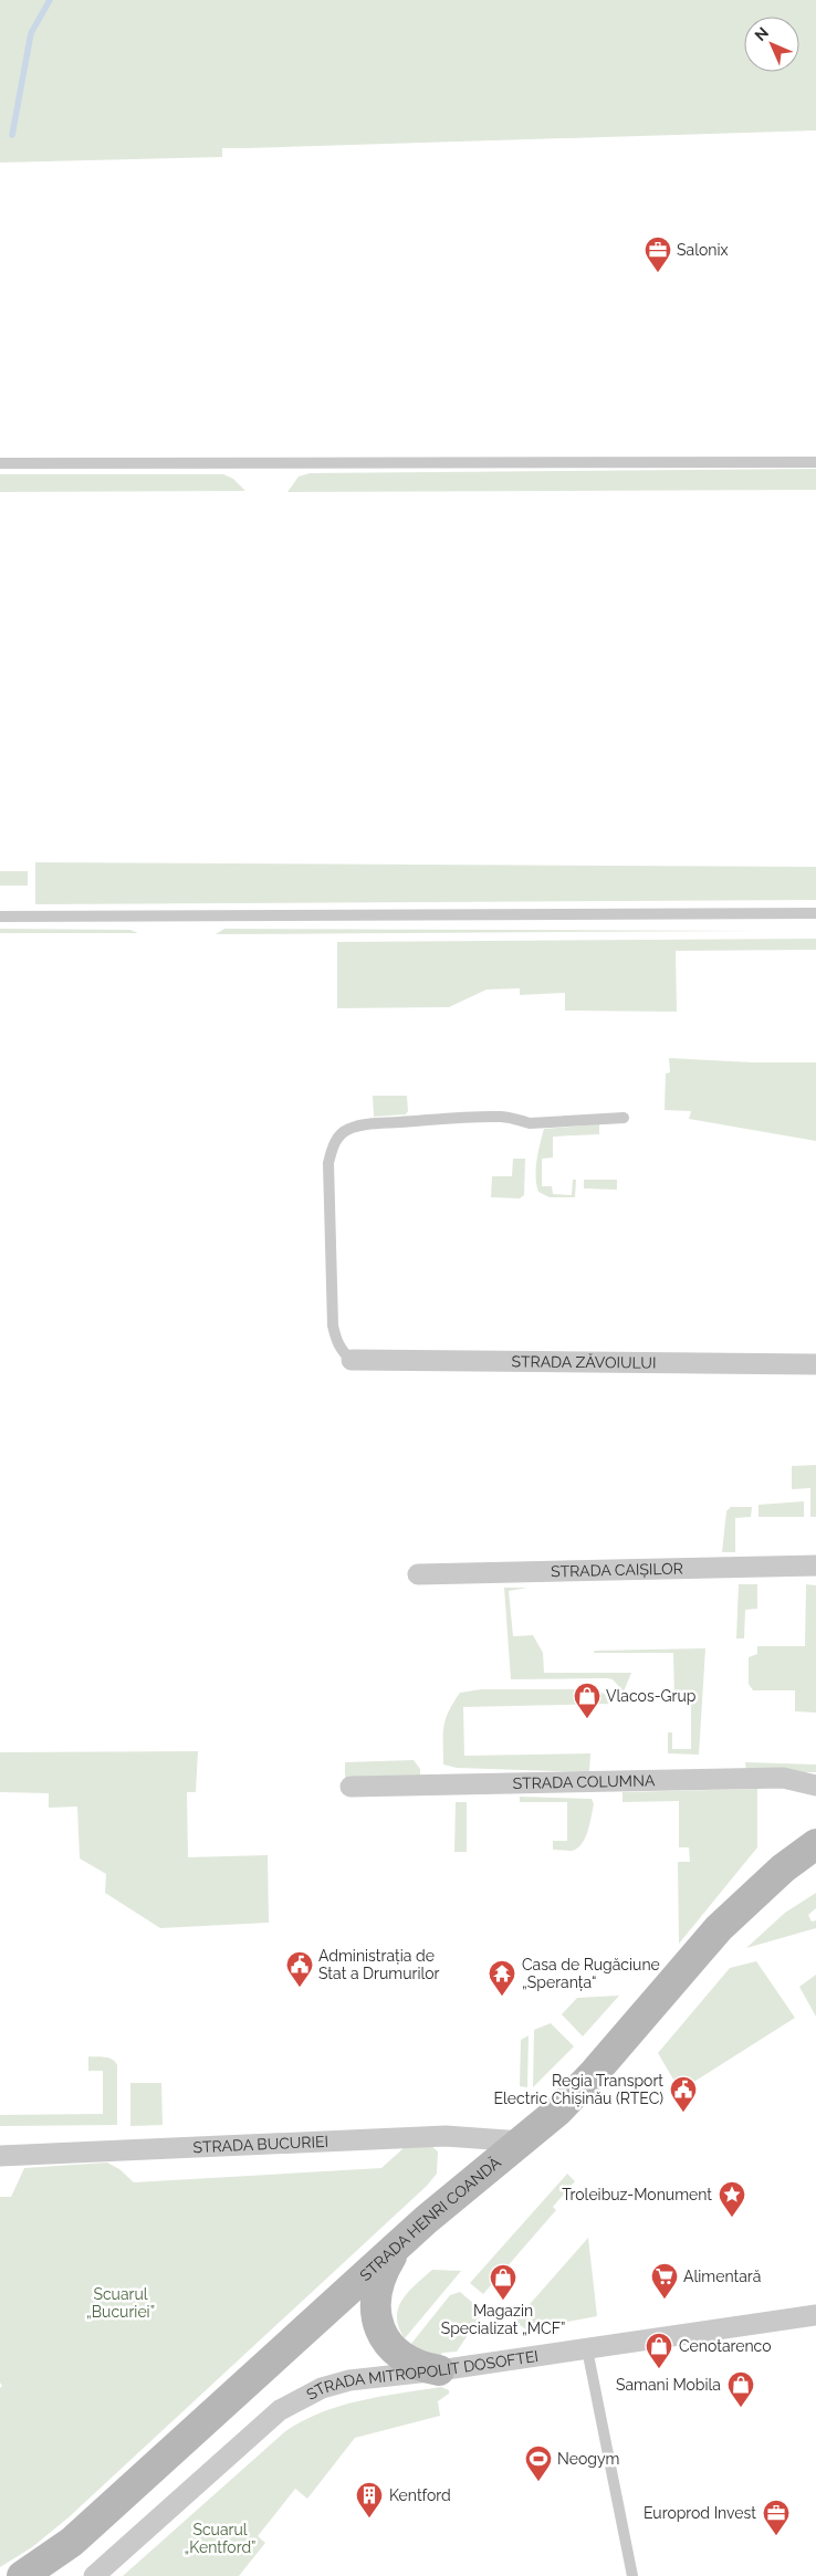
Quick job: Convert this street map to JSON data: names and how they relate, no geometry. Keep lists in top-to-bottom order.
{
  "streets": {
    "main road": ["STRADA HENRI COANDĂ"],
    "street": [
      "STRADA ZĂVOIULUI",
      "STRADA CAIȘILOR",
      "STRADA COLUMNA",
      "STRADA BUCURIEI",
      "STRADA MITROPOLIT DOSOFTEI"
    ]
  },
  "crossings": [
    ["STRADA BUCURIEI", "STRADA HENRI COANDĂ"]
  ],
  "parks": ["Scuarul „Bucuriei”", "Scuarul „Kentford”"],
  "places": {
    "office": ["Salonix", "Europrod Invest"],
    "shop": [
      "Vlacos-Grup",
      "Magazin Specializat „MCF”",
      "Cenotarenco",
      "Samani Mobila"
    ],
    "public building": ["Administrația de Stat a Drumurilor", "Regia Transport Electric Chișinău (RTEC)"],
    "temple": ["Casa de Rugăciune „Speranța“"],
    "place": ["Troleibuz-Monument"],
    "supermarket": ["Alimentară"],
    "sports": ["Neogym"],
    "building": ["Kentford"]
  },
  "north": "top left"
}
